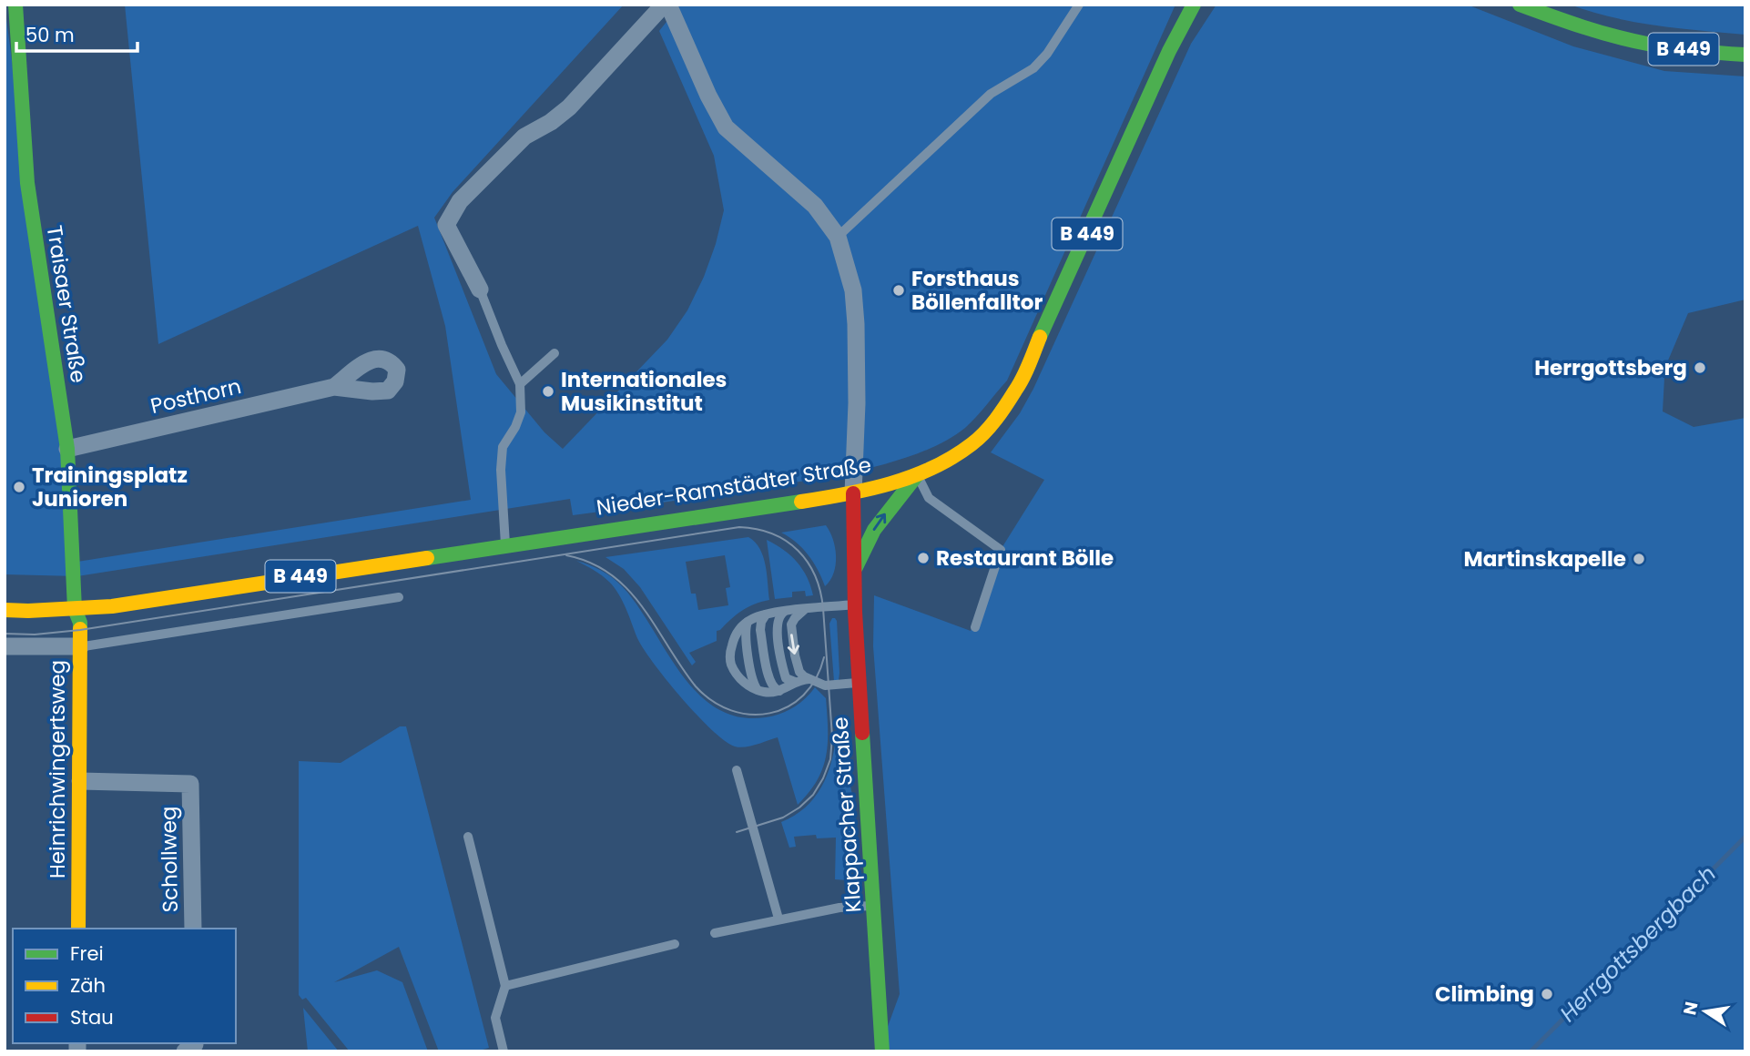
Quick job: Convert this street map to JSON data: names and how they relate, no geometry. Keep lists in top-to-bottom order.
{
  "streets": {
    "main road": [
      "B 449",
      "Traisaer Straße",
      "Nieder-Ramstädter Straße",
      "Heinrichwingertsweg",
      "Klappacher Straße"
    ],
    "street": ["Posthorn", "Schollweg"]
  },
  "crossings": [
    ["Traisaer Straße", "Posthorn"],
    ["Traisaer Straße", "Nieder-Ramstädter Straße"],
    ["Traisaer Straße", "Heinrichwingertsweg"],
    ["Nieder-Ramstädter Straße", "Heinrichwingertsweg"],
    ["Nieder-Ramstädter Straße", "Klappacher Straße"],
    ["Heinrichwingertsweg", "Schollweg"]
  ],
  "water": ["Herrgottsbergbach"],
  "places": [
    "Forsthaus Böllenfalltor",
    "Herrgottsberg",
    "Internationales Musikinstitut",
    "Trainingsplatz Junioren",
    "Restaurant Bölle",
    "Martinskapelle",
    "Climbing"
  ],
  "legend": ["Frei", "Zäh", "Stau"],
  "scale_bar": "50 m",
  "north": "left"
}
